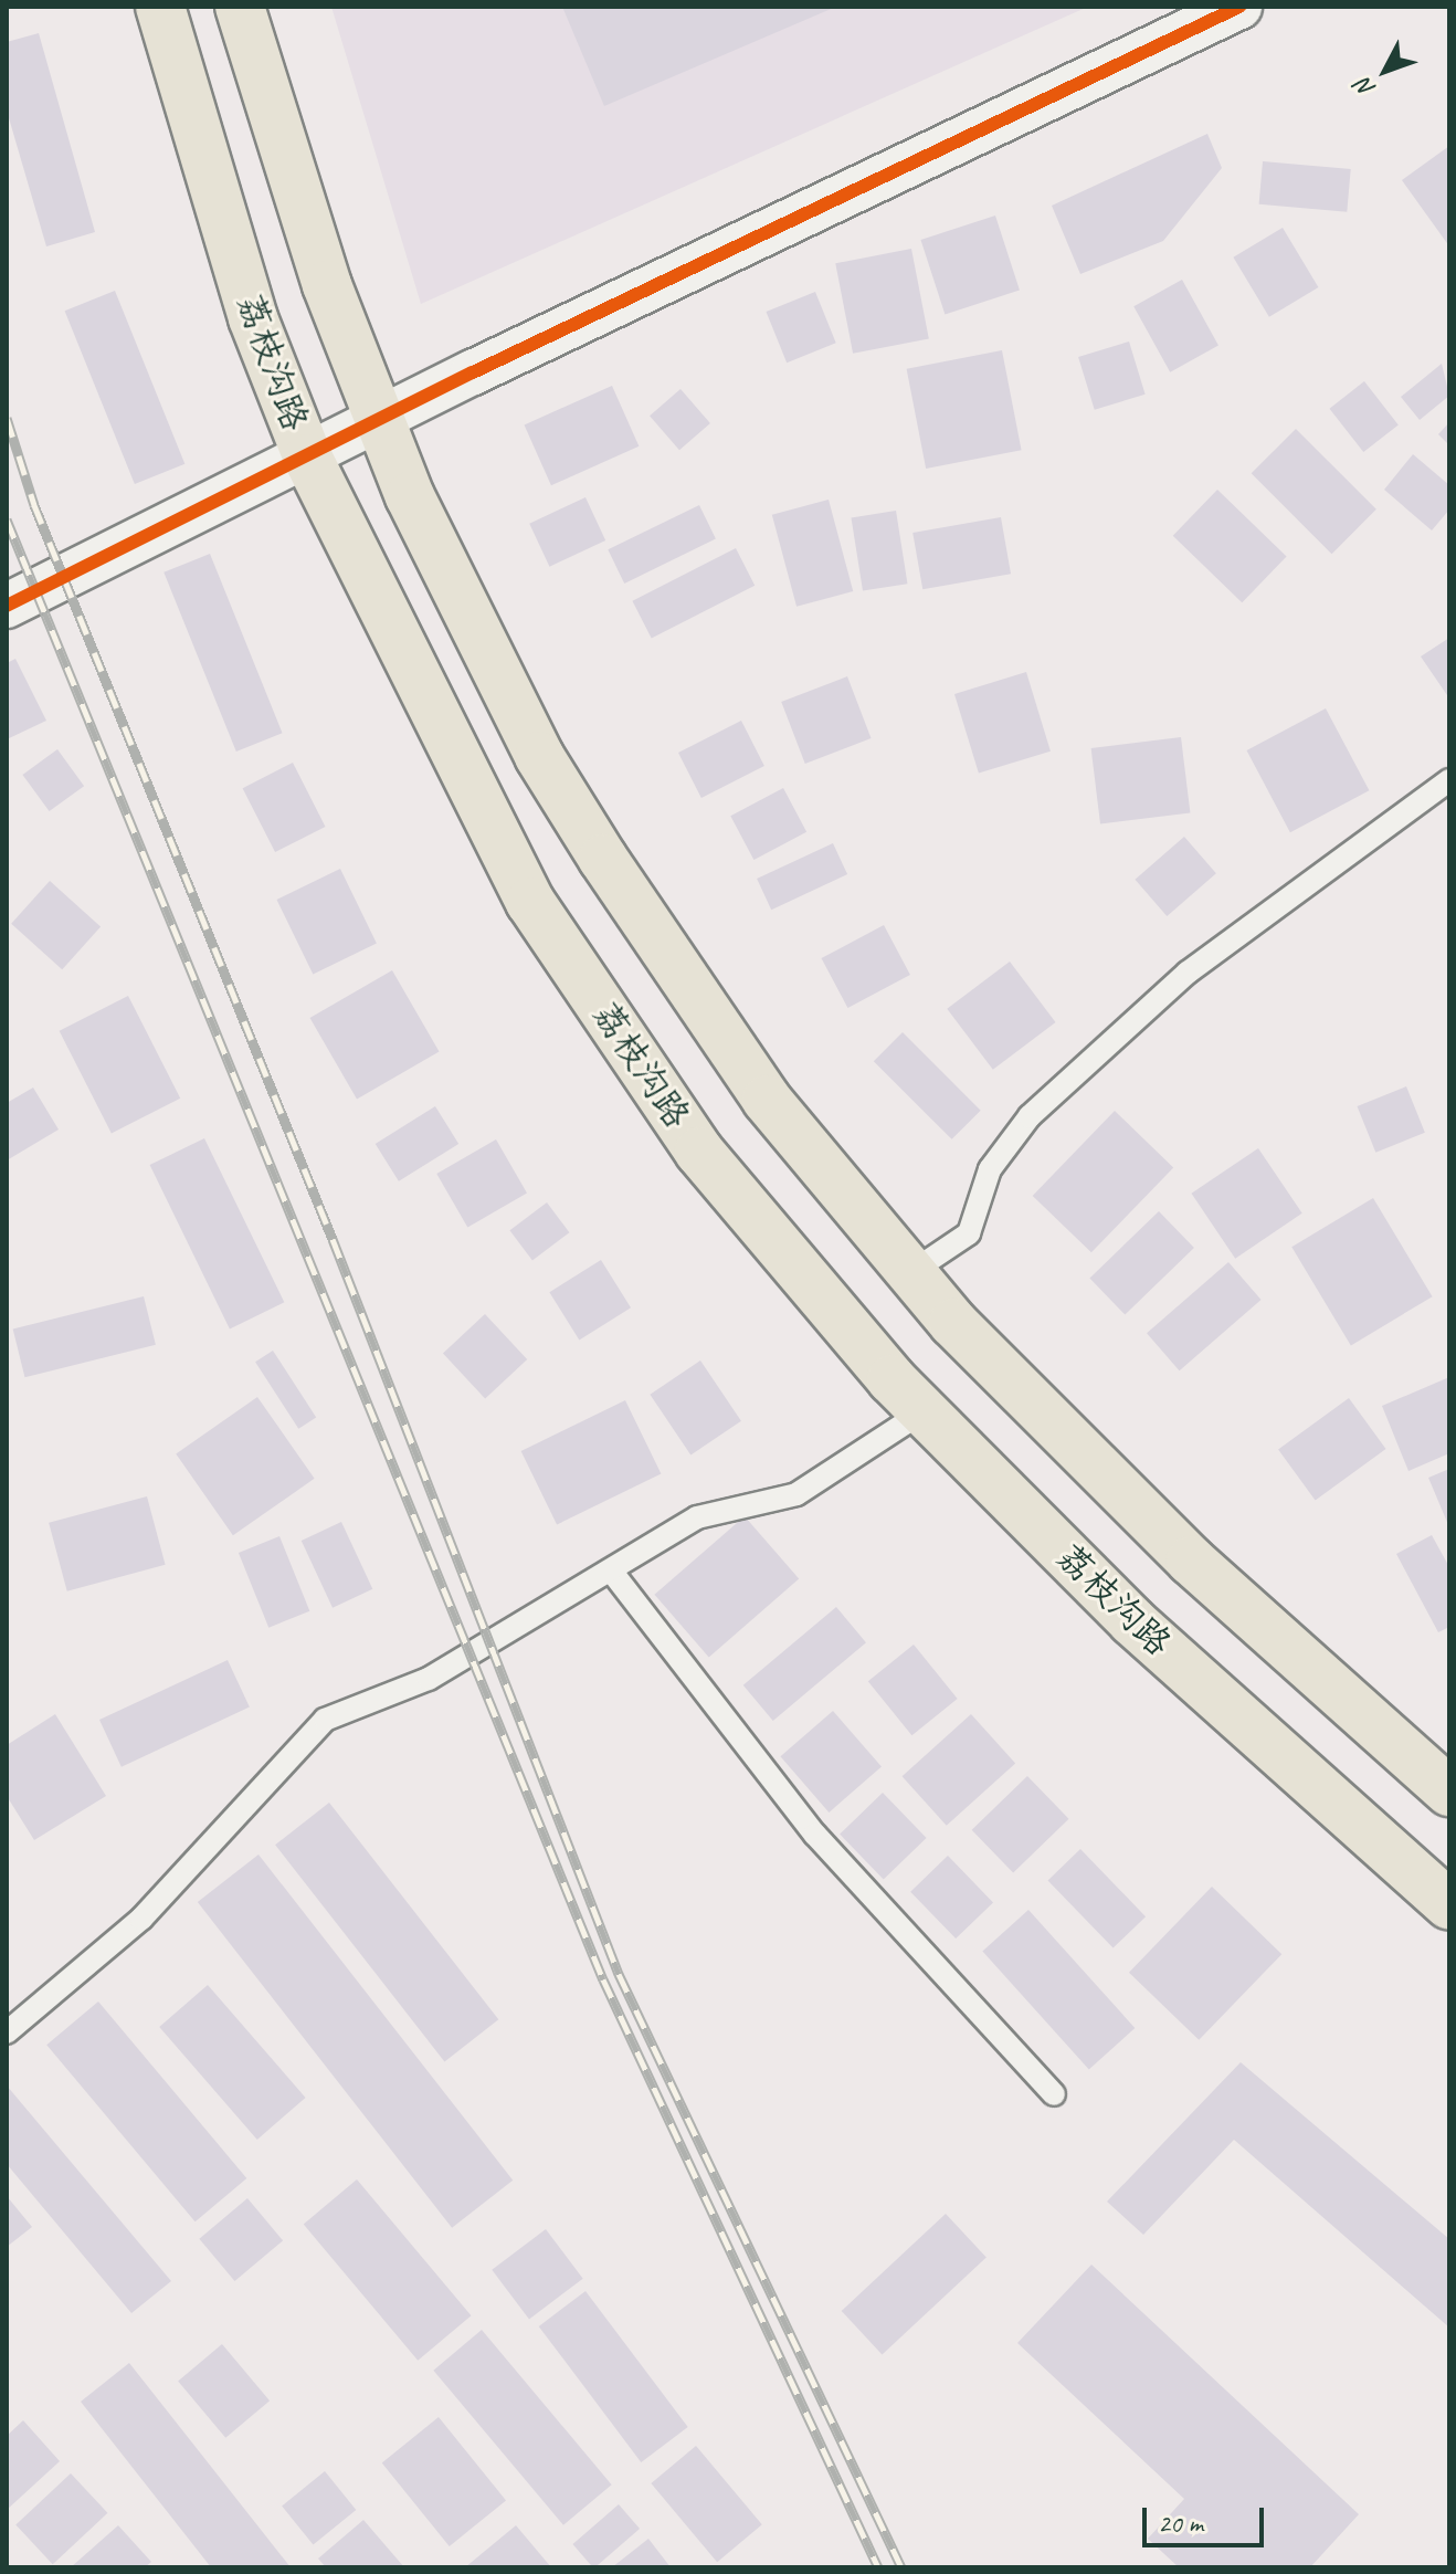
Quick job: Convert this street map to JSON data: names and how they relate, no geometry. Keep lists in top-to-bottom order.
{
  "streets": {
    "main road": ["荔枝沟路"]
  },
  "scale_bar": "20 m",
  "north": "bottom left"
}
